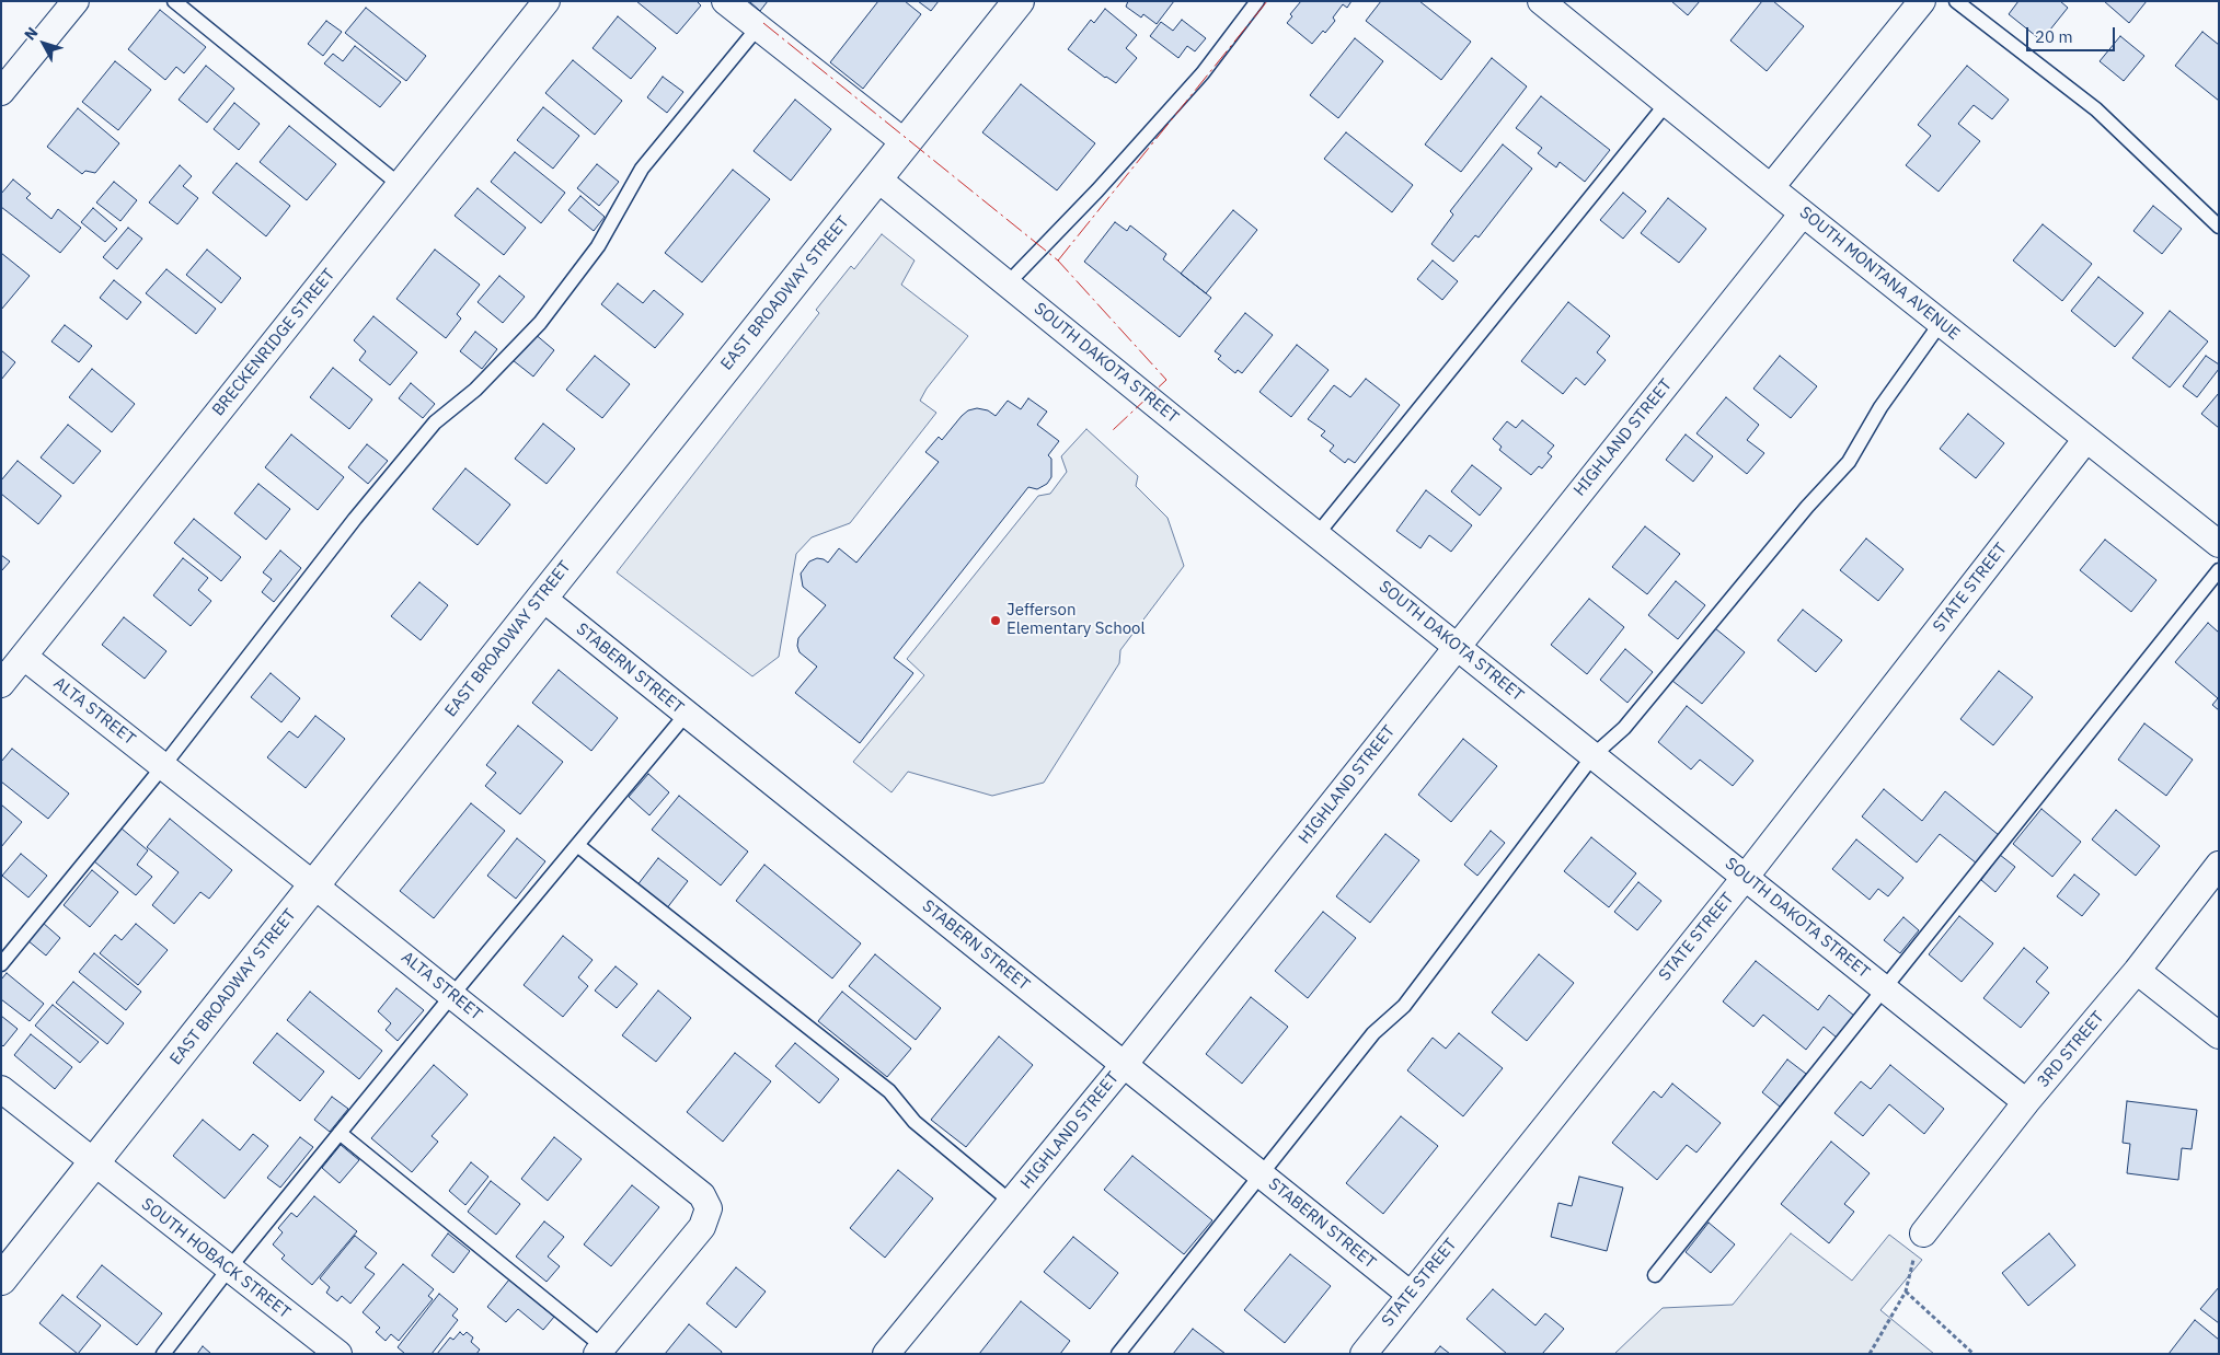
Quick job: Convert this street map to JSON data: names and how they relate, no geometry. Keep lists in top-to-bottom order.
{
  "streets": {
    "street": [
      "SOUTH MONTANA AVENUE",
      "EAST BROADWAY STREET",
      "BRECKENRIDGE STREET",
      "SOUTH DAKOTA STREET",
      "HIGHLAND STREET",
      "STATE STREET",
      "STABERN STREET",
      "ALTA STREET",
      "3RD STREET",
      "SOUTH HOBACK STREET"
    ]
  },
  "crossings": [
    ["SOUTH MONTANA AVENUE", "HIGHLAND STREET"],
    ["SOUTH MONTANA AVENUE", "STATE STREET"],
    ["EAST BROADWAY STREET", "SOUTH DAKOTA STREET"],
    ["EAST BROADWAY STREET", "STABERN STREET"],
    ["EAST BROADWAY STREET", "ALTA STREET"],
    ["EAST BROADWAY STREET", "SOUTH HOBACK STREET"],
    ["BRECKENRIDGE STREET", "ALTA STREET"],
    ["SOUTH DAKOTA STREET", "HIGHLAND STREET"],
    ["SOUTH DAKOTA STREET", "STATE STREET"],
    ["SOUTH DAKOTA STREET", "3RD STREET"],
    ["HIGHLAND STREET", "STABERN STREET"],
    ["STATE STREET", "STABERN STREET"]
  ],
  "places": ["Jefferson Elementary School"],
  "scale_bar": "20 m",
  "north": "top left"
}
